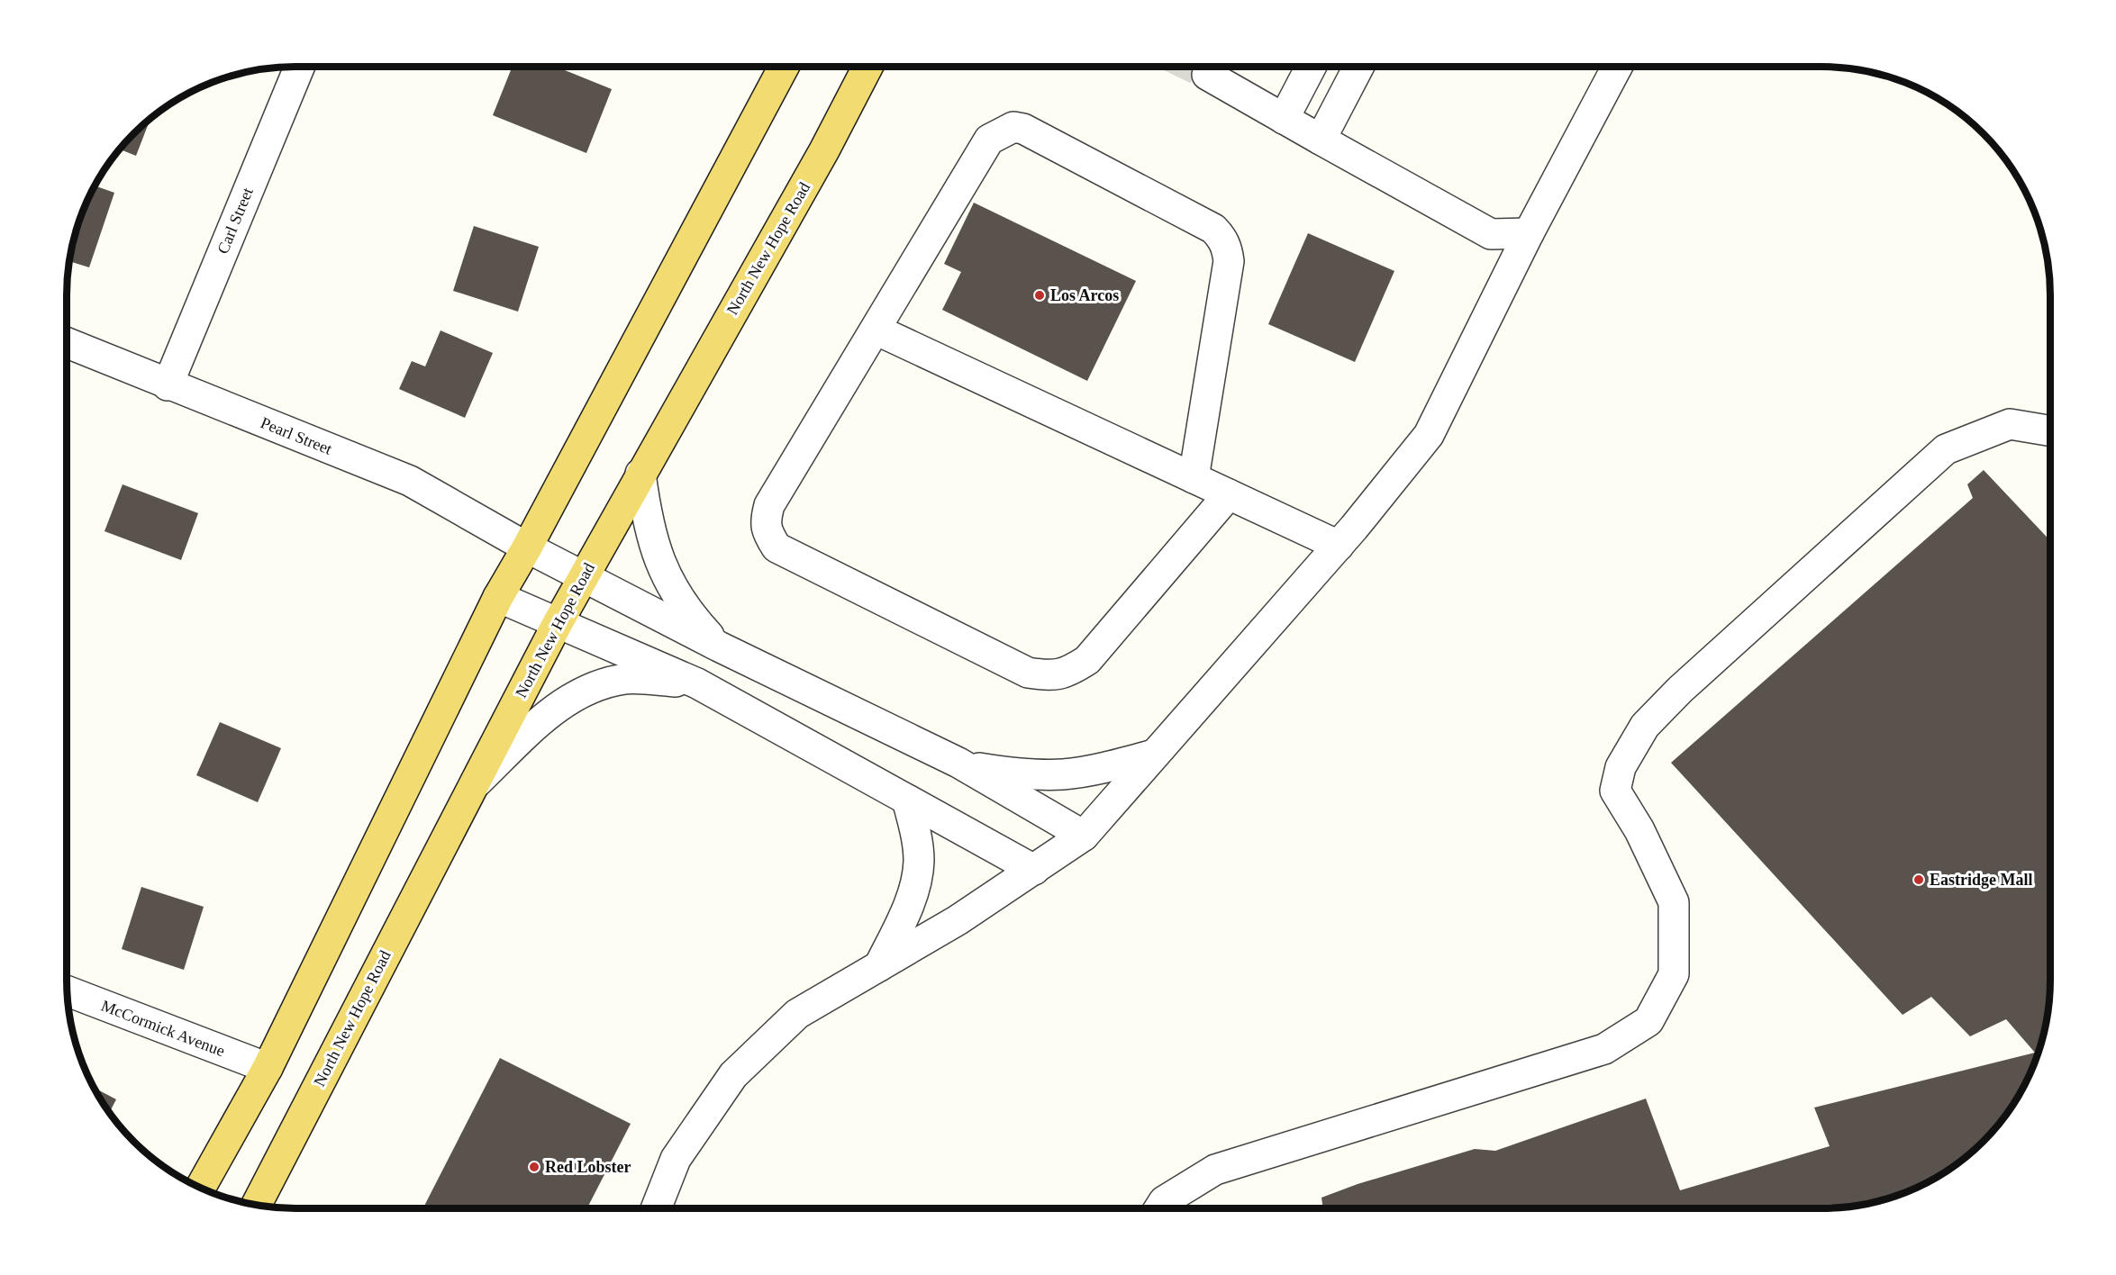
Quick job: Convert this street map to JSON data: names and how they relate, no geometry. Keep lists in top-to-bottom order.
{
  "streets": {
    "main road": ["North New Hope Road"],
    "street": ["Carl Street", "Pearl Street", "McCormick Avenue"]
  },
  "crossings": [
    ["Carl Street", "Pearl Street"],
    ["North New Hope Road", "Pearl Street"]
  ],
  "places": ["Los Arcos", "Eastridge Mall", "Red Lobster"]
}
